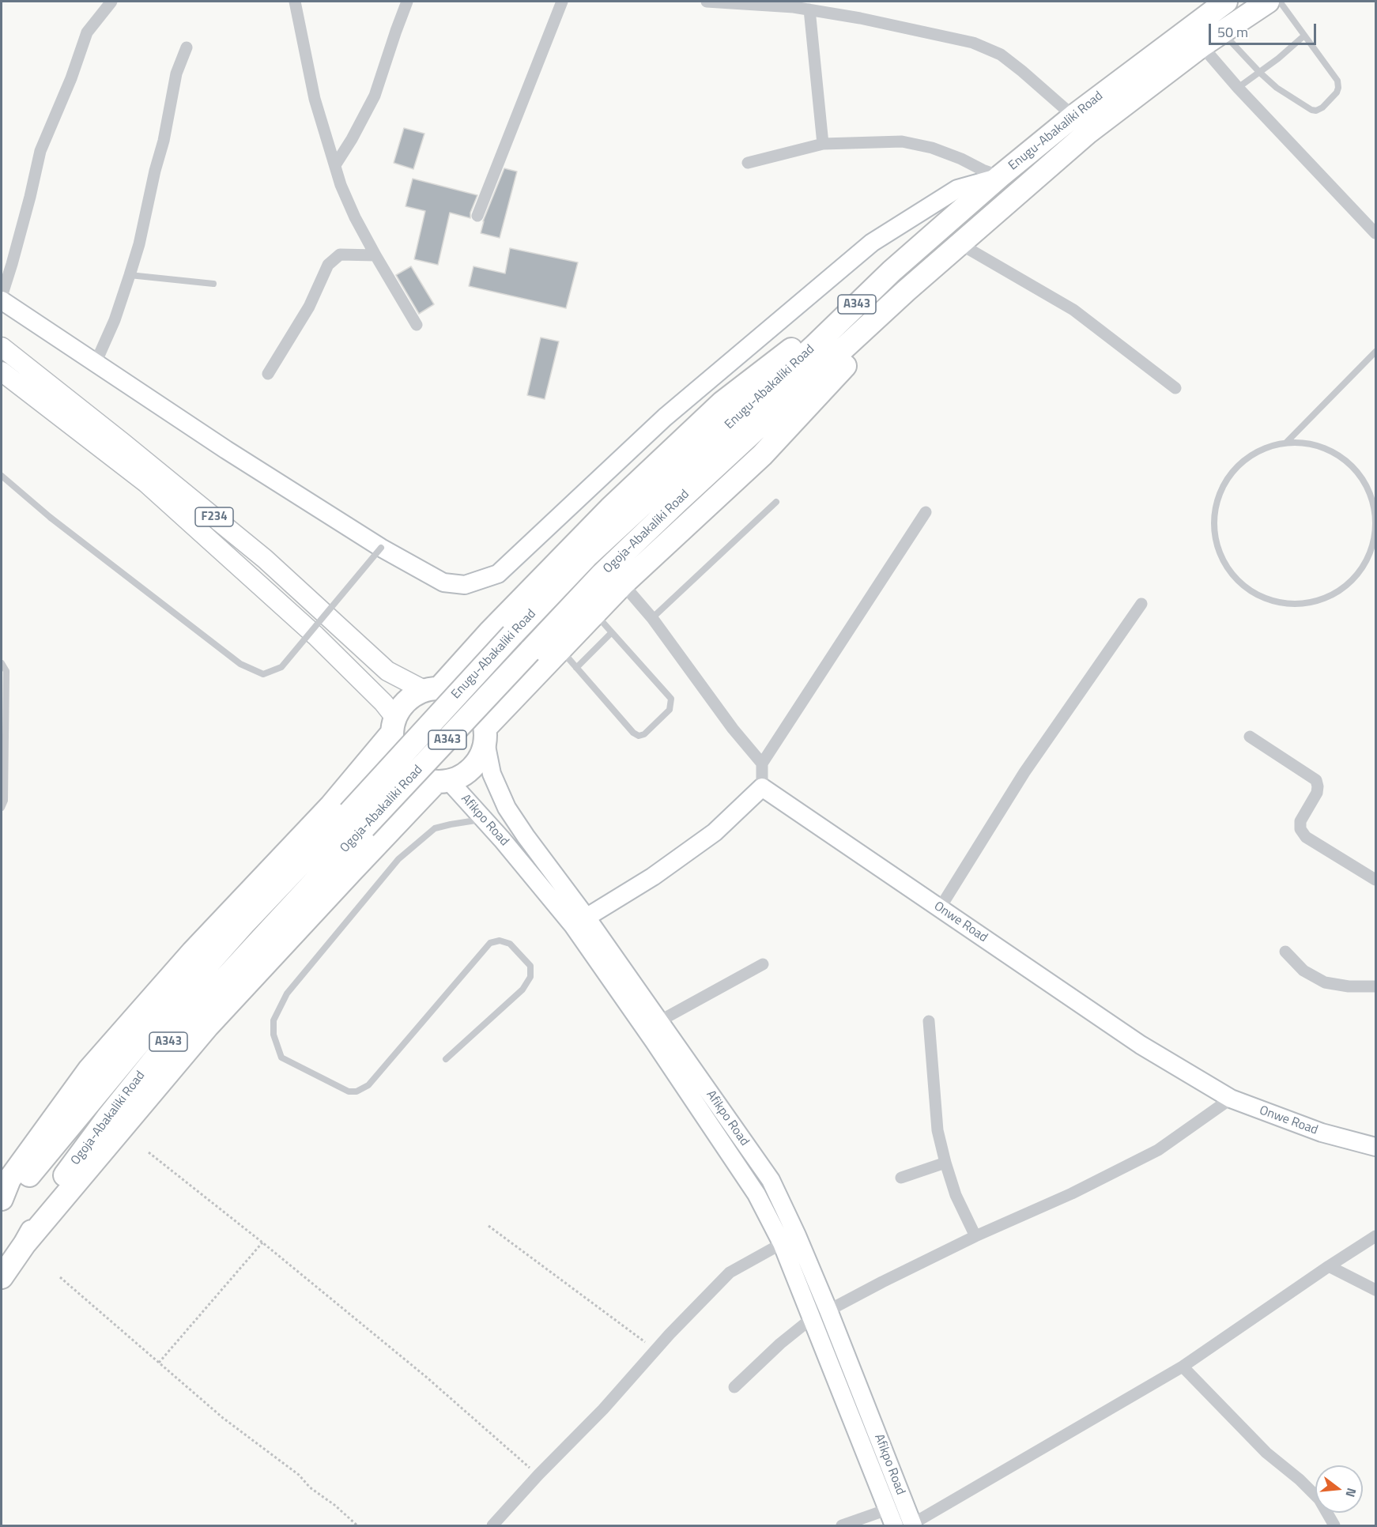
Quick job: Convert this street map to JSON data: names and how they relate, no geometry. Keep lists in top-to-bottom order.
{
  "streets": {
    "highway": ["Enugu-Abakaliki Road", "A343", "Ogoja-Abakaliki Road"],
    "main road": ["F234", "Afikpo Road", "Onwe Road"]
  },
  "crossings": [
    ["Enugu-Abakaliki Road", "Ogoja-Abakaliki Road"],
    ["F234", "Afikpo Road"]
  ],
  "scale_bar": "50 m",
  "north": "right"
}
